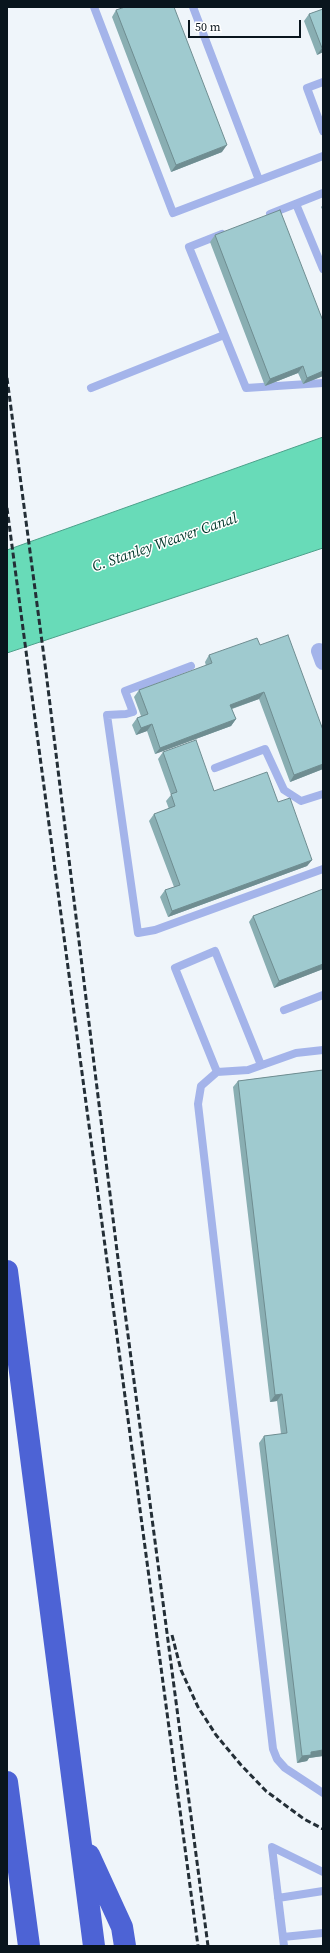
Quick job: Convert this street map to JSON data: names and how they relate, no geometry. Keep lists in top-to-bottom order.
{
  "water": ["C. Stanley Weaver Canal"],
  "scale_bar": "50 m"
}
